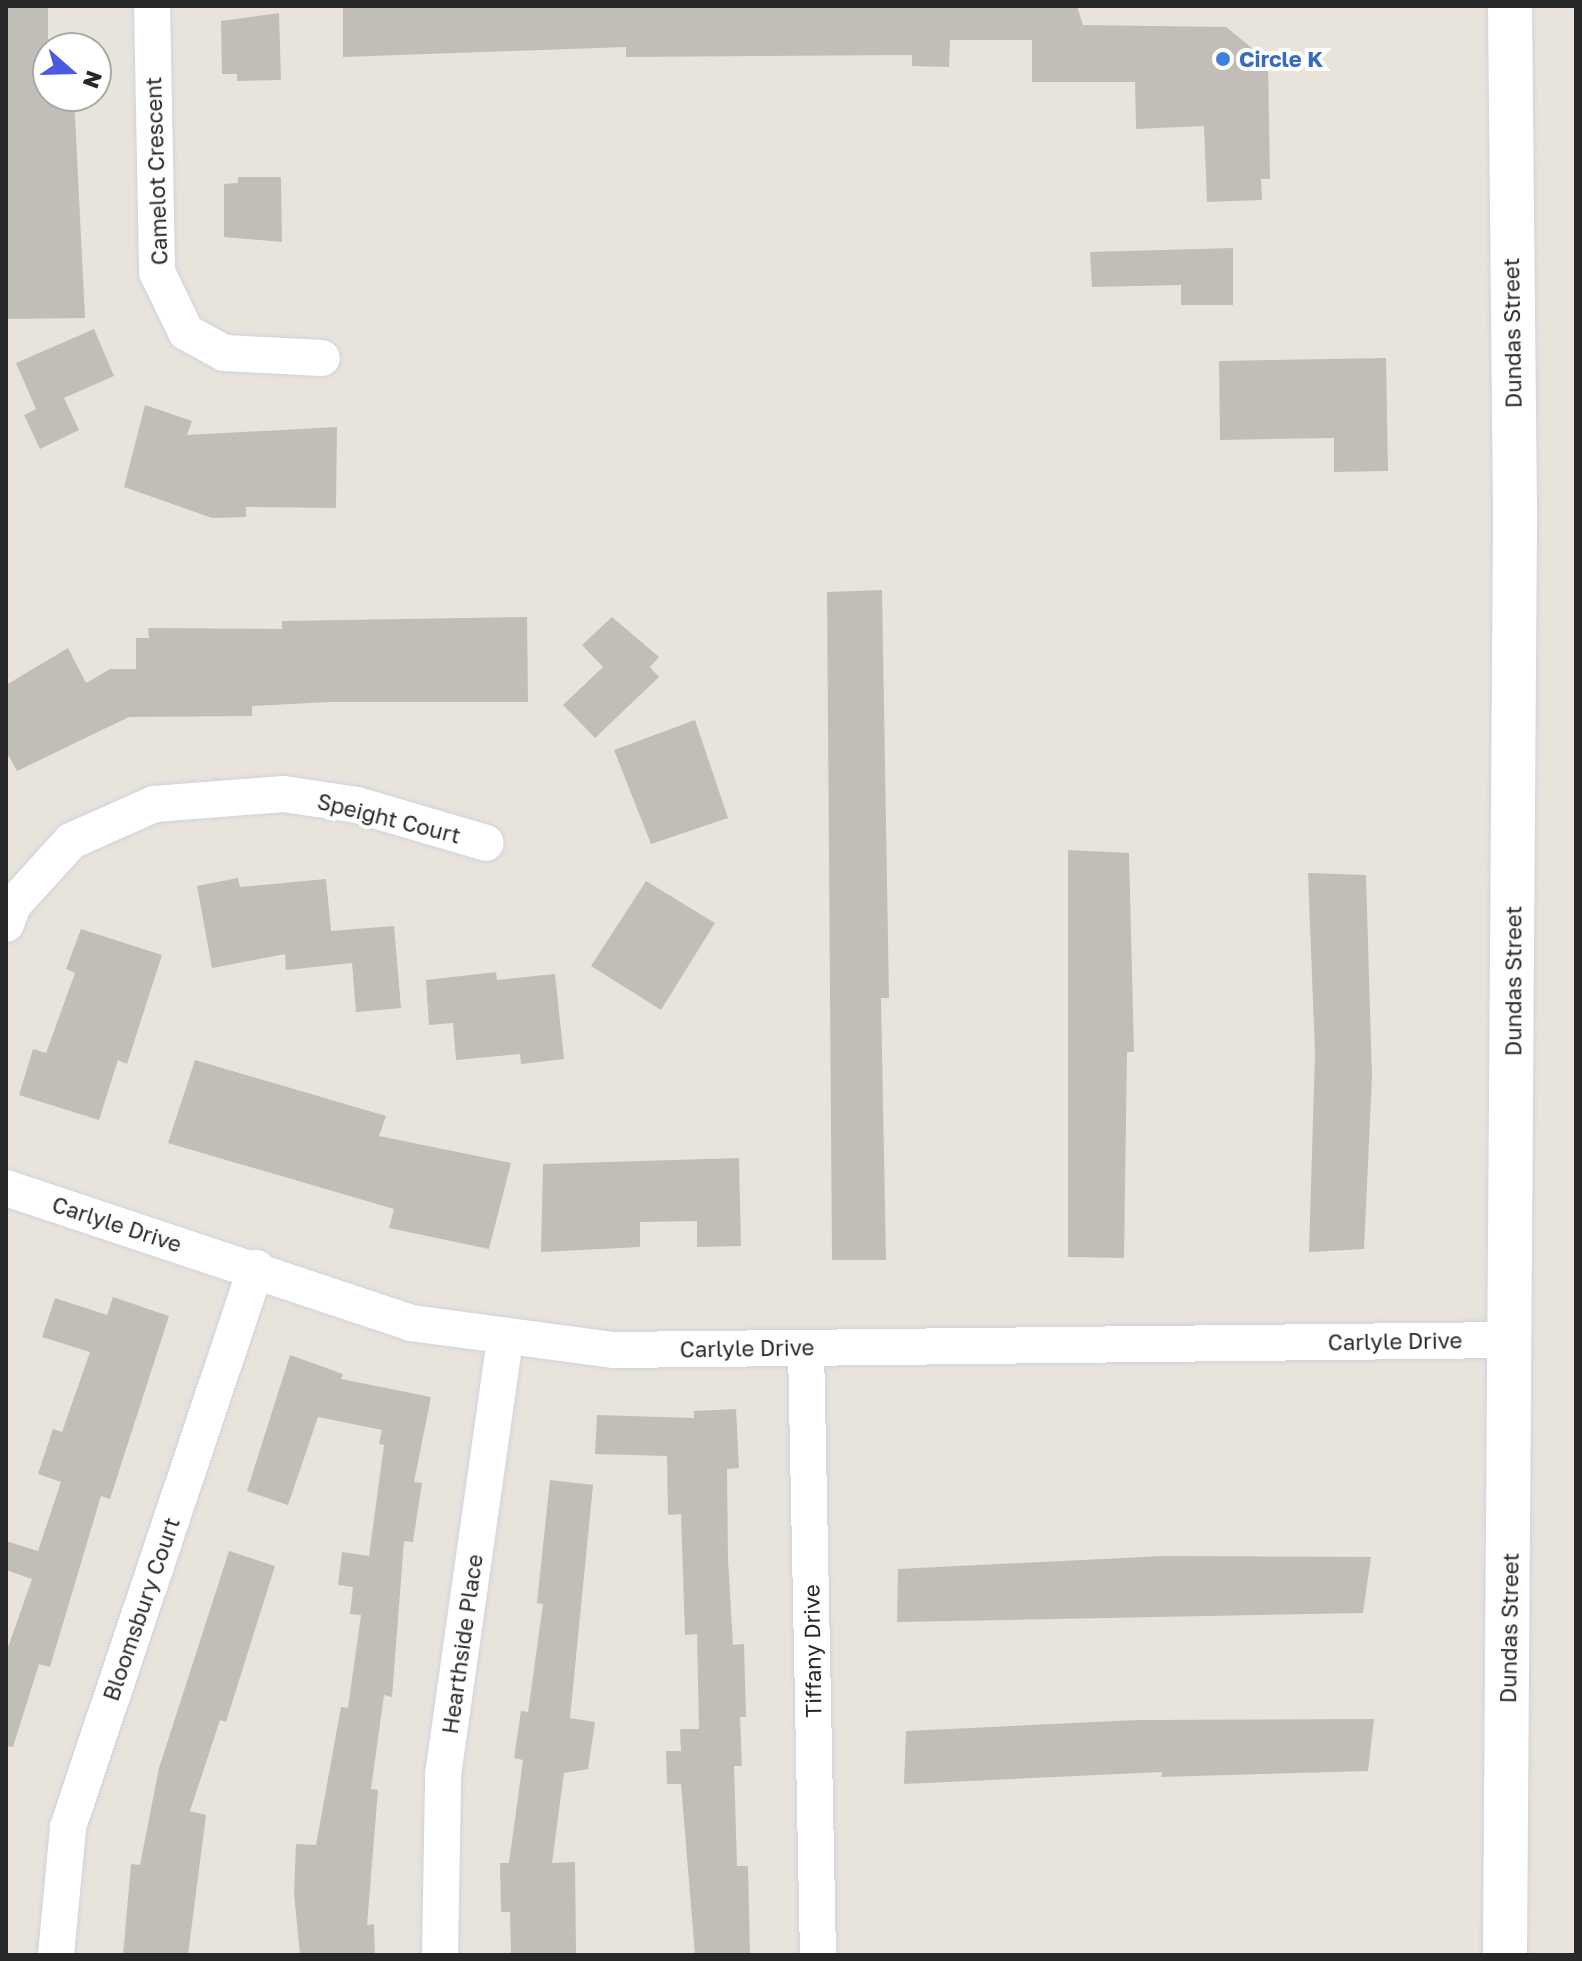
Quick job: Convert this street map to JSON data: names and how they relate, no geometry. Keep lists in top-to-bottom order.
{
  "streets": {
    "main road": ["Dundas Street"],
    "street": [
      "Camelot Crescent",
      "Speight Court",
      "Carlyle Drive",
      "Bloomsbury Court",
      "Hearthside Place",
      "Tiffany Drive"
    ]
  },
  "crossings": [
    ["Dundas Street", "Carlyle Drive"],
    ["Carlyle Drive", "Bloomsbury Court"],
    ["Carlyle Drive", "Hearthside Place"],
    ["Carlyle Drive", "Tiffany Drive"]
  ],
  "places": ["Circle K"],
  "north": "right"
}
